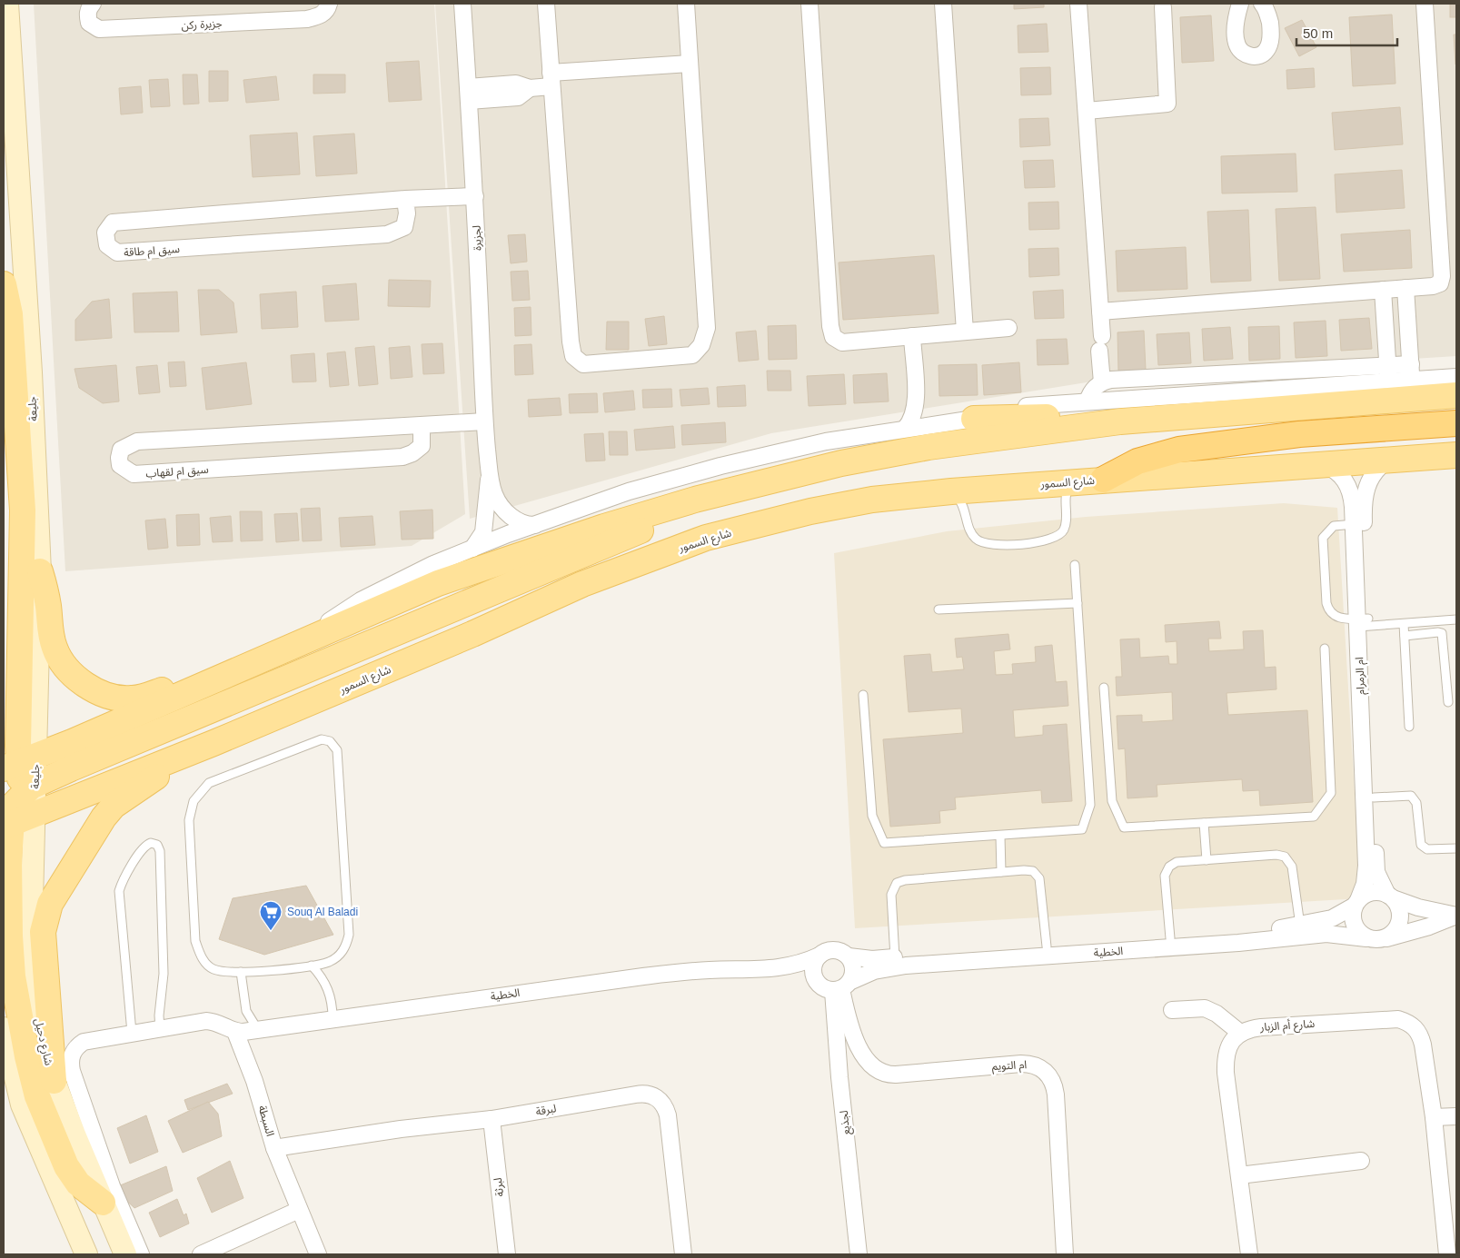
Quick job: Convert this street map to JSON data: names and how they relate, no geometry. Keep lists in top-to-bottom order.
{
  "streets": {
    "main road": ["جليعة", "شارع السمور", "شارع دحيل"],
    "street": [
      "جزيرة ركن",
      "لجزيرة",
      "سيق ام طاقة",
      "سيق ام لقهاب",
      "ام الرمرام",
      "الخطية",
      "شارع أم الزبار",
      "ام التويم",
      "لبرقة",
      "السبطة",
      "لجذيع",
      "لبرثة"
    ]
  },
  "crossings": [
    ["لجزيرة", "سيق ام طاقة"],
    ["لجزيرة", "سيق ام لقهاب"],
    ["جليعة", "شارع السمور"],
    ["جليعة", "شارع دحيل"],
    ["شارع السمور", "ام الرمرام"],
    ["شارع السمور", "شارع دحيل"],
    ["ام الرمرام", "الخطية"],
    ["الخطية", "شارع دحيل"],
    ["الخطية", "ام التويم"],
    ["الخطية", "السبطة"],
    ["الخطية", "لجذيع"],
    ["شارع دحيل", "السبطة"],
    ["ام التويم", "لجذيع"],
    ["لبرقة", "السبطة"],
    ["لبرقة", "لبرثة"]
  ],
  "places": {
    "supermarket": ["Souq Al Baladi"]
  },
  "scale_bar": "50 m"
}
